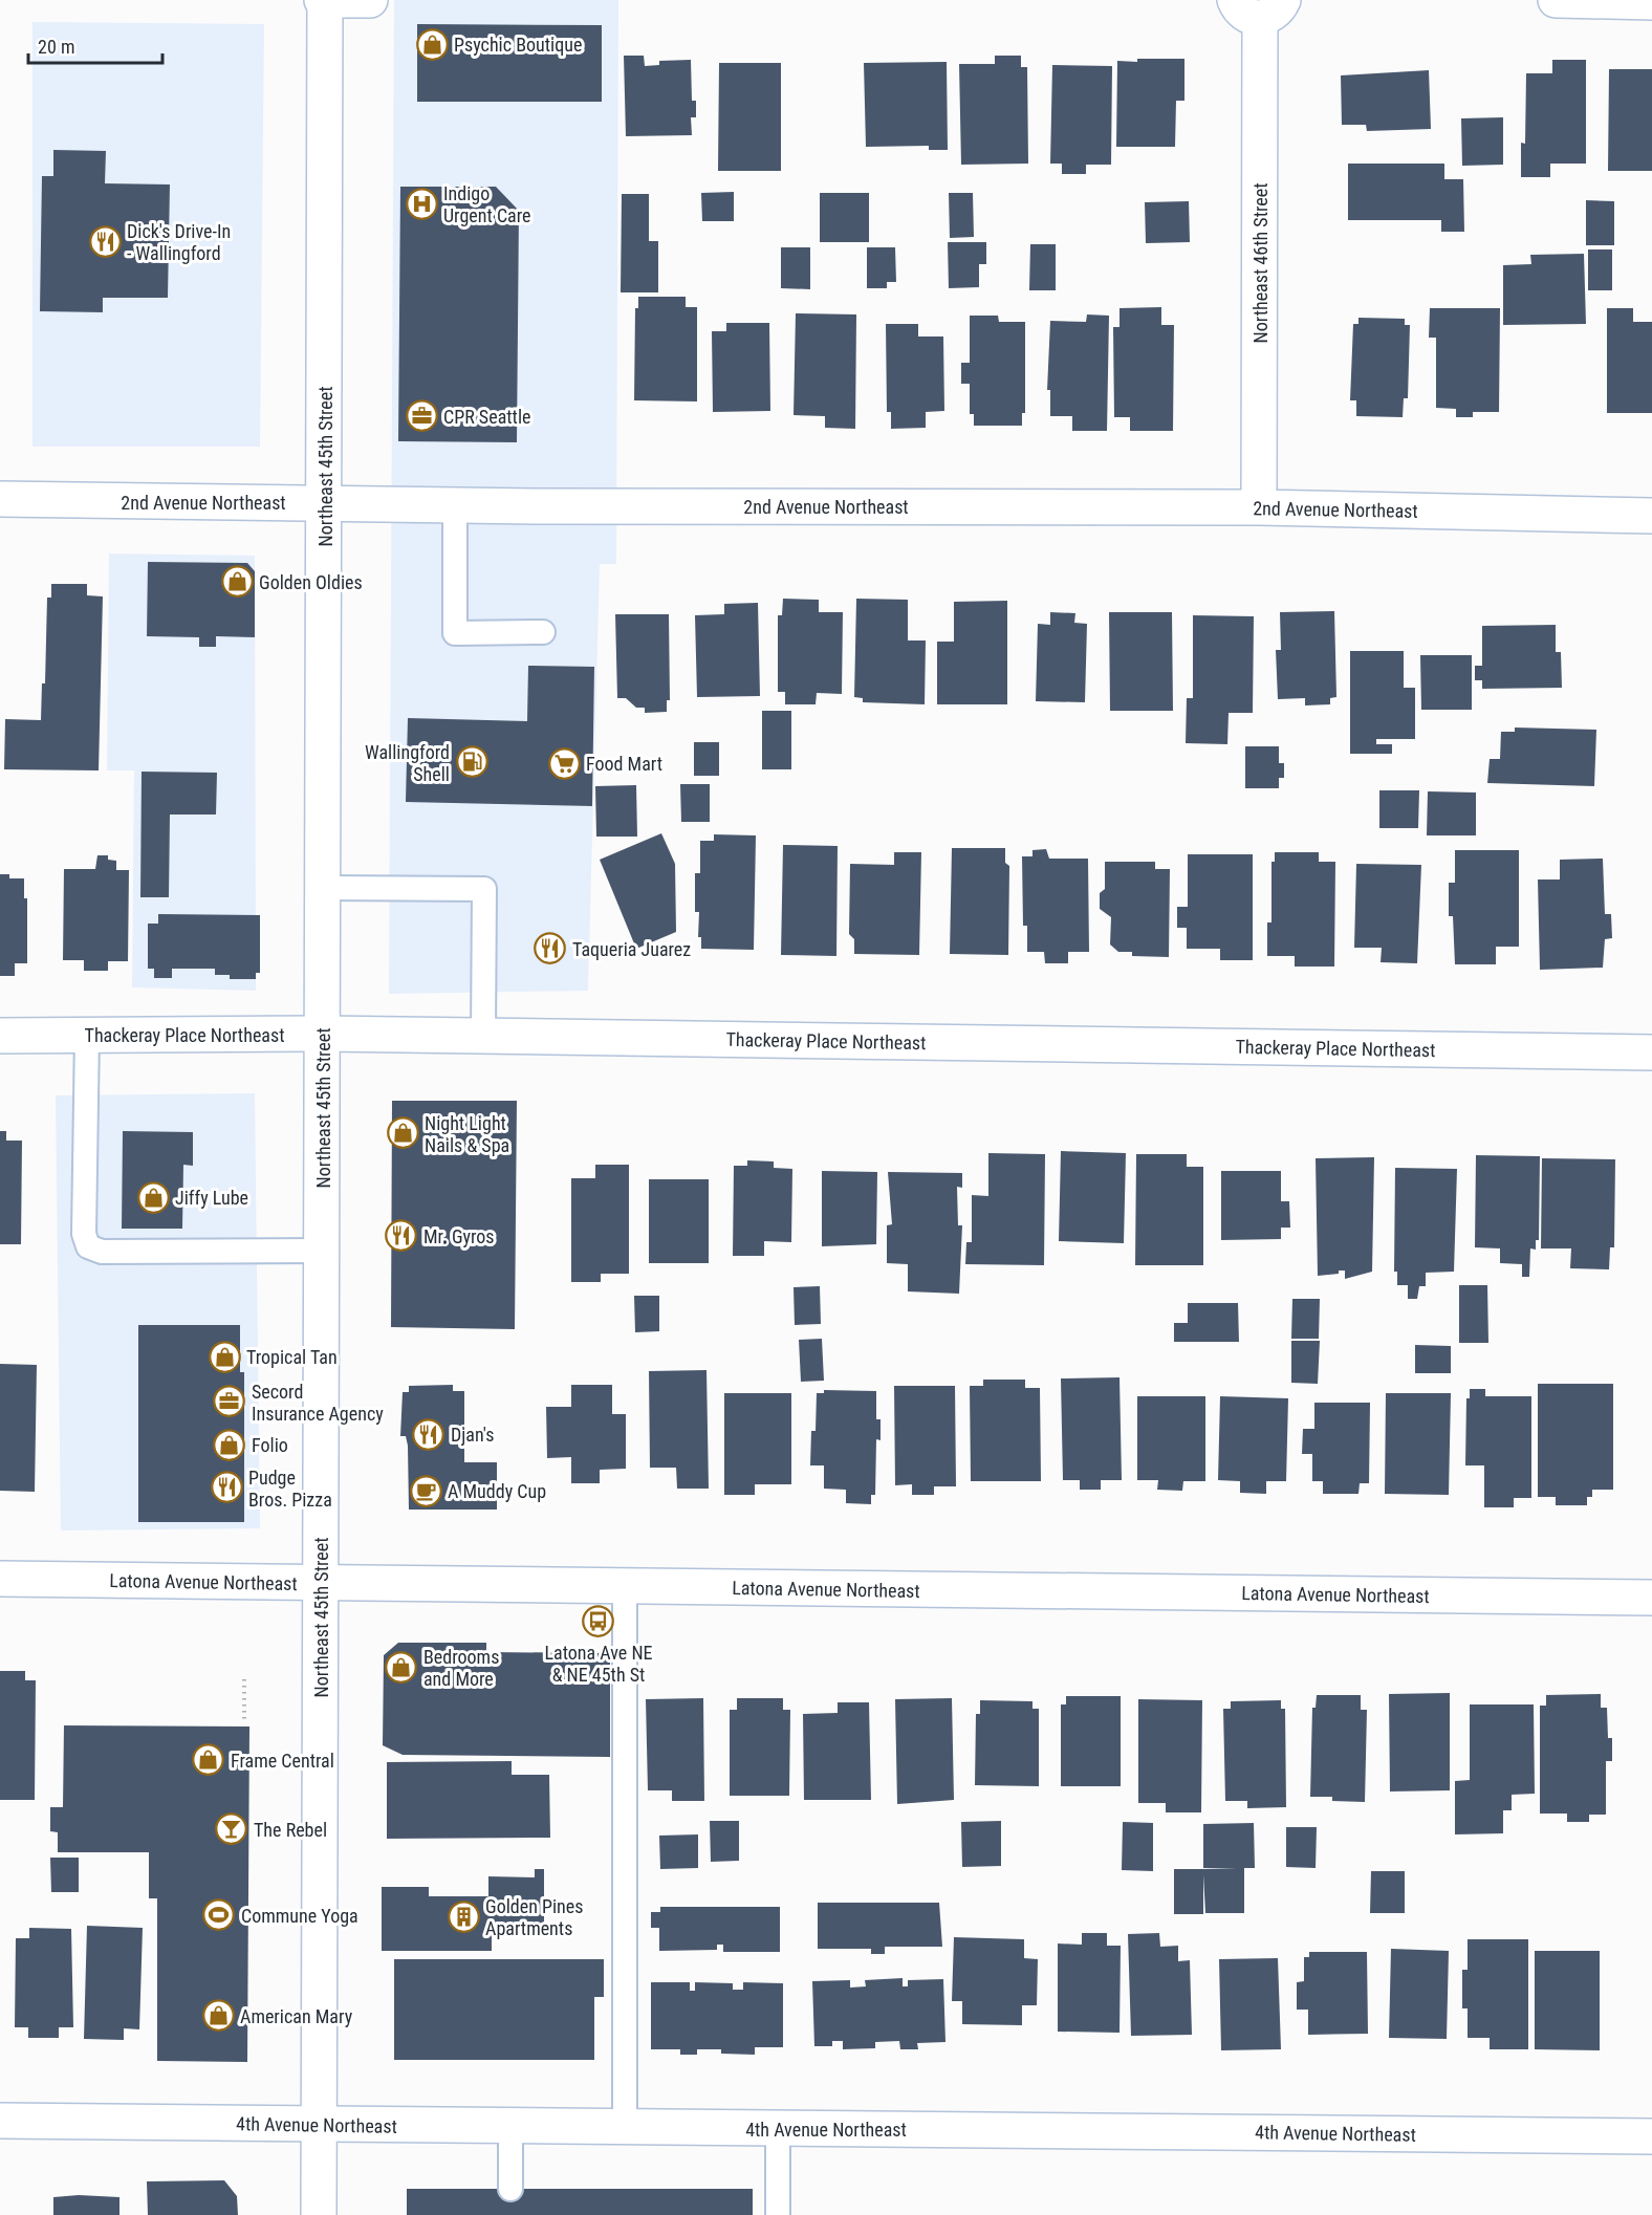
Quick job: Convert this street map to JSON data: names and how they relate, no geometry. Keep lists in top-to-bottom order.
{
  "streets": {
    "street": [
      "Northeast 46th Street",
      "Northeast 45th Street",
      "2nd Avenue Northeast",
      "Thackeray Place Northeast",
      "Latona Avenue Northeast",
      "4th Avenue Northeast"
    ]
  },
  "crossings": [
    ["Northeast 46th Street", "2nd Avenue Northeast"],
    ["Northeast 45th Street", "2nd Avenue Northeast"],
    ["Northeast 45th Street", "Thackeray Place Northeast"],
    ["Northeast 45th Street", "Latona Avenue Northeast"],
    ["Northeast 45th Street", "4th Avenue Northeast"]
  ],
  "places": {
    "shop": [
      "Psychic Boutique",
      "Golden Oldies",
      "Night Light Nails & Spa",
      "Jiffy Lube",
      "Tropical Tan",
      "Folio",
      "Bedrooms and More",
      "Frame Central",
      "American Mary"
    ],
    "hospital": ["Indigo Urgent Care"],
    "restaurant": [
      "Dick's Drive-In - Wallingford",
      "Taqueria Juarez",
      "Mr. Gyros",
      "Djan's",
      "Pudge Bros. Pizza"
    ],
    "office": ["CPR Seattle", "Secord Insurance Agency"],
    "fuel station": ["Wallingford Shell"],
    "supermarket": ["Food Mart"],
    "cafe": ["A Muddy Cup"],
    "bus stop": ["Latona Ave NE & NE 45th St"],
    "bar": ["The Rebel"],
    "sports": ["Commune Yoga"],
    "building": ["Golden Pines Apartments"]
  },
  "scale_bar": "20 m"
}
